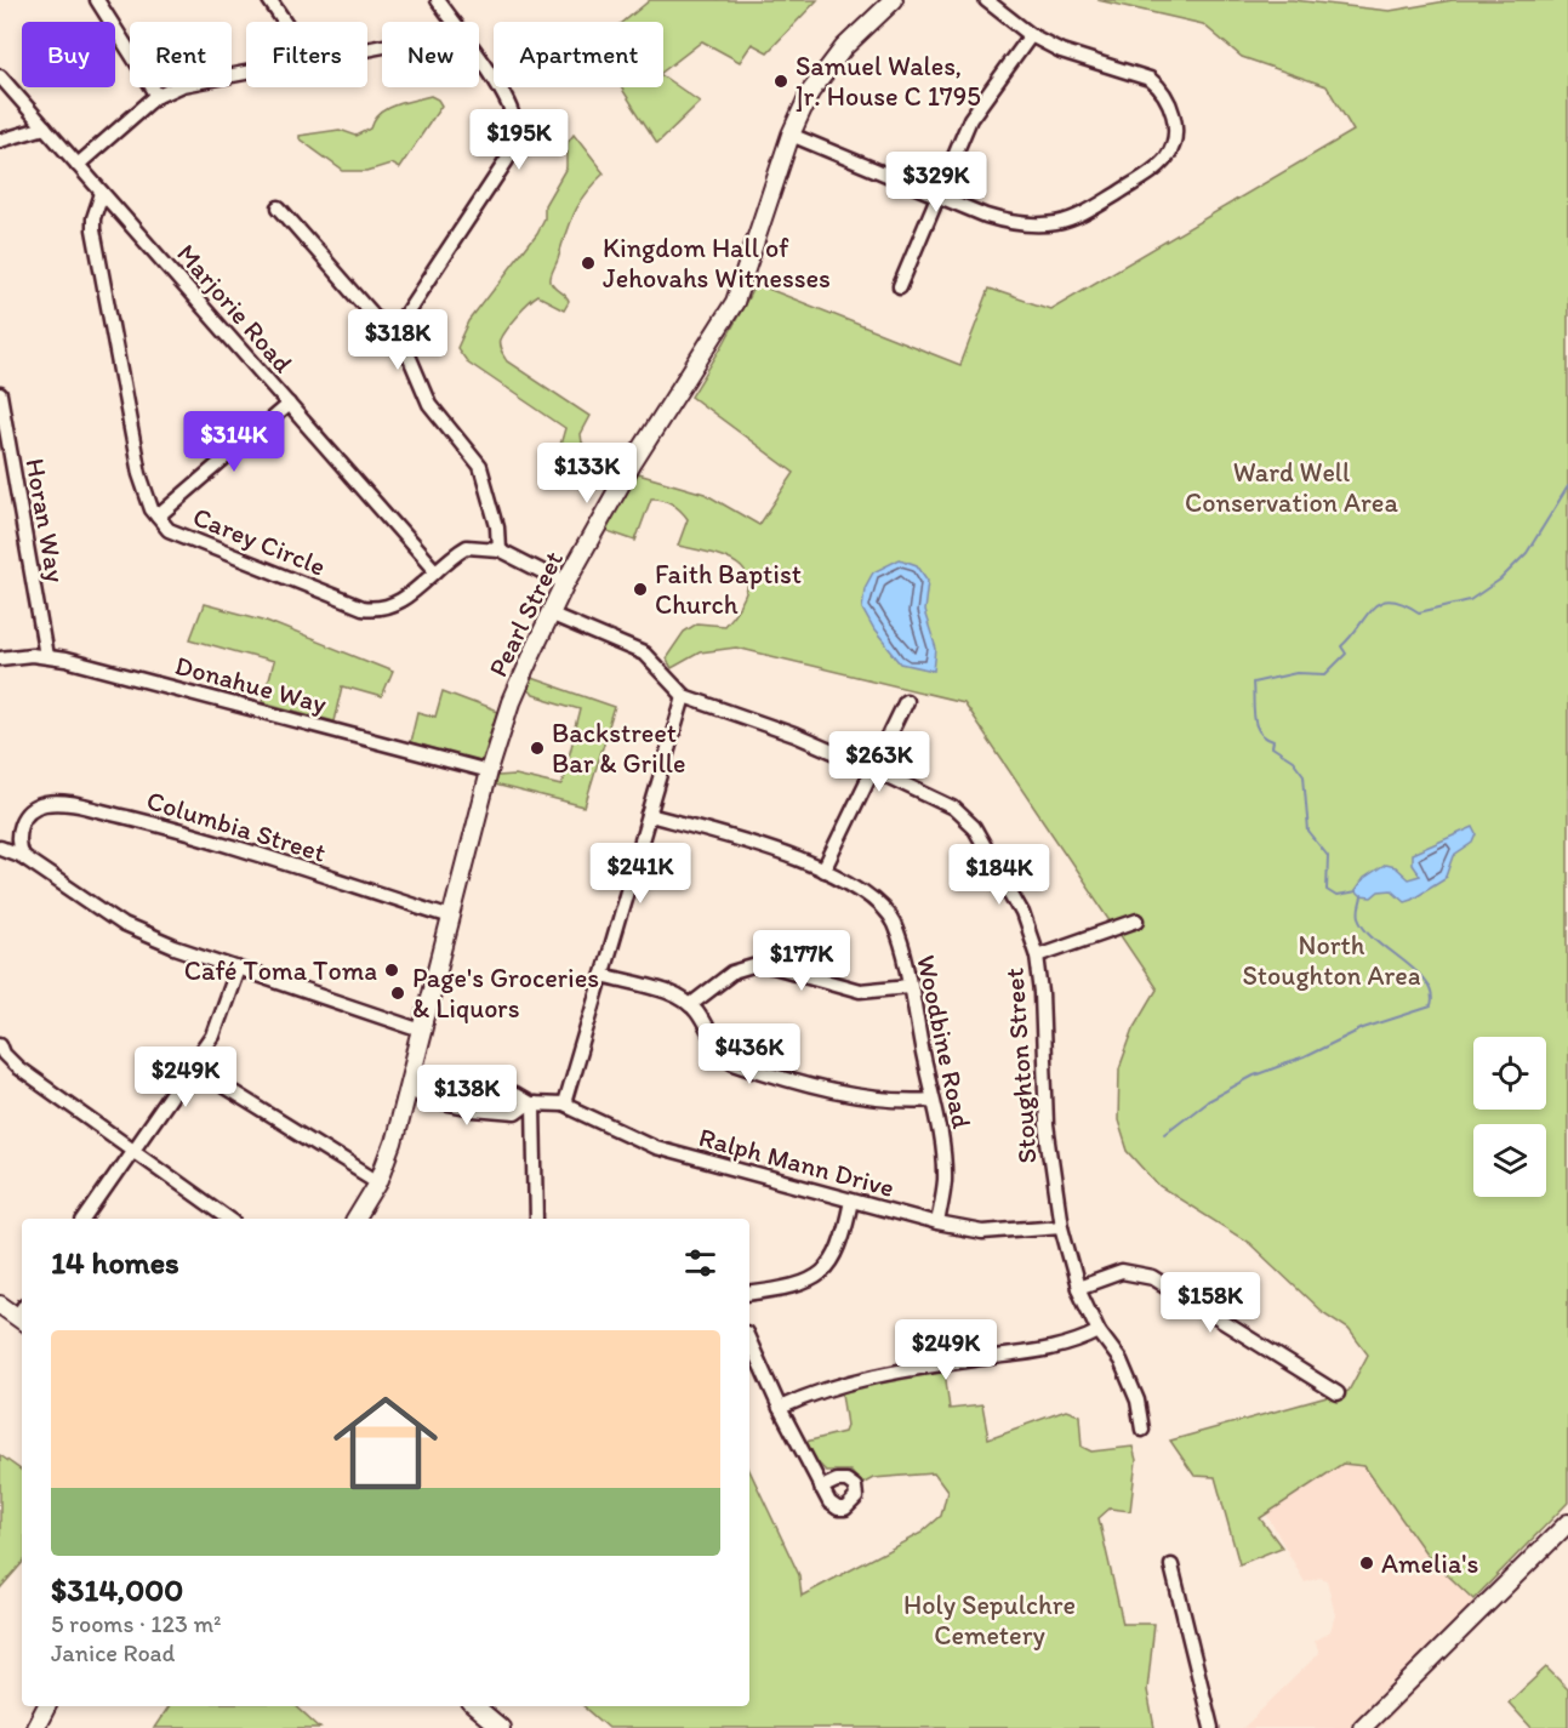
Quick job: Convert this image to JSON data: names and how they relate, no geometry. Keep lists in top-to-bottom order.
{
  "streets": {
    "main road": ["Pearl Street"],
    "street": [
      "Marjorie Road",
      "Horan Way",
      "Carey Circle",
      "Donahue Way",
      "Columbia Street",
      "Woodbine Road",
      "Stoughton Street",
      "Ralph Mann Drive"
    ]
  },
  "crossings": [
    ["Marjorie Road", "Carey Circle"],
    ["Horan Way", "Donahue Way"],
    ["Carey Circle", "Pearl Street"],
    ["Pearl Street", "Donahue Way"],
    ["Pearl Street", "Columbia Street"],
    ["Pearl Street", "Stoughton Street"],
    ["Pearl Street", "Ralph Mann Drive"],
    ["Woodbine Road", "Ralph Mann Drive"],
    ["Stoughton Street", "Ralph Mann Drive"]
  ],
  "parks": ["Ward Well Conservation Area", "North Stoughton Area", "Holy Sepulchre Cemetery"],
  "places": [
    "Samuel Wales, ]r. House C 1795",
    "Kingdom Hall of Jehovahs Witnesses",
    "Faith Baptist Church",
    "Backstreet Bar & Grille",
    "Café Toma Toma",
    "Page's Groceries & Liquors",
    "Amelia's"
  ],
  "page": {
    "chip": [
      "Buy",
      "Rent",
      "Filters",
      "New",
      "Apartment"
    ],
    "price": [
      "$195K",
      "$329K",
      "$318K",
      "$314K",
      "$133K",
      "$263K",
      "$241K",
      "$184K",
      "$177K",
      "$436K",
      "$249K",
      "$138K",
      "$158K",
      "$249K"
    ],
    "heading": "14 homes",
    "list": [
      {
        "name": "$314,000",
        "note": "5 rooms · 123 m² · Janice Road"
      }
    ]
  }
}
